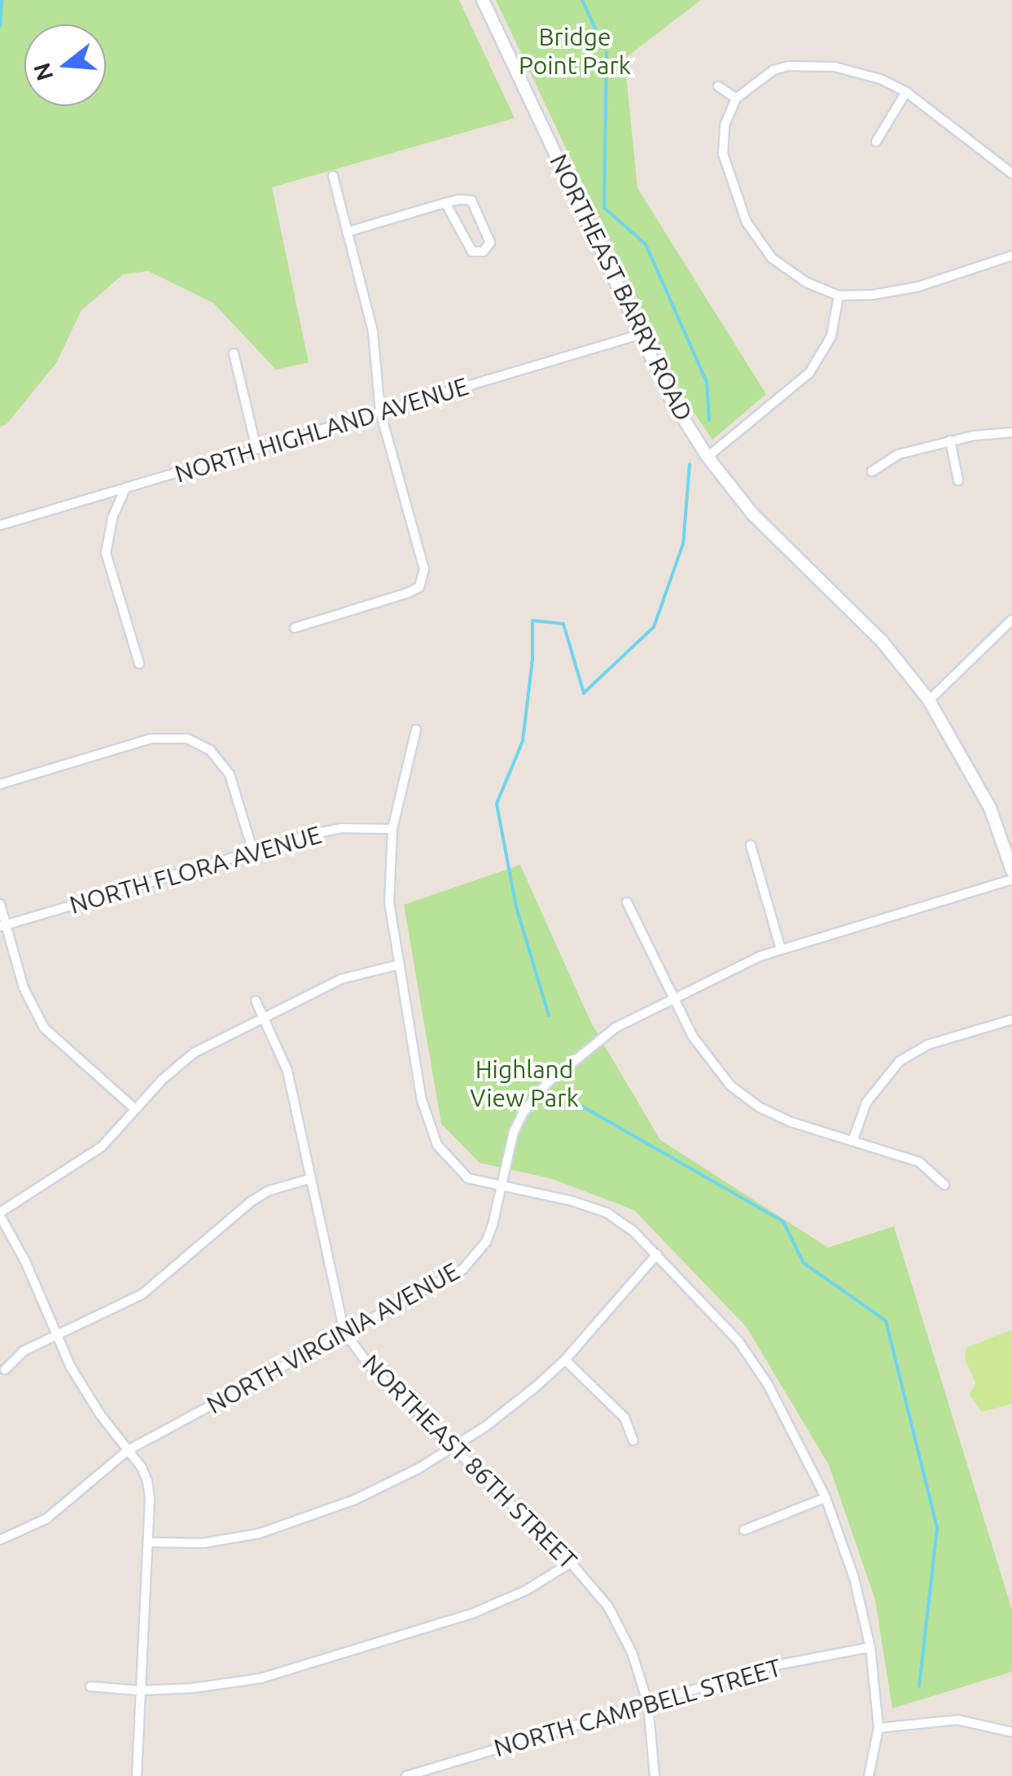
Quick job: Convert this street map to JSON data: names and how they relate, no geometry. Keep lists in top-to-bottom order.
{
  "streets": {
    "main road": ["NORTHEAST BARRY ROAD"],
    "street": [
      "NORTH HIGHLAND AVENUE",
      "NORTH FLORA AVENUE",
      "NORTH VIRGINIA AVENUE",
      "NORTHEAST 86TH STREET",
      "NORTH CAMPBELL STREET"
    ]
  },
  "crossings": [
    ["NORTHEAST BARRY ROAD", "NORTH HIGHLAND AVENUE"],
    ["NORTH VIRGINIA AVENUE", "NORTHEAST 86TH STREET"],
    ["NORTHEAST 86TH STREET", "NORTH CAMPBELL STREET"]
  ],
  "parks": ["Bridge Point Park", "Highland View Park"],
  "north": "left"
}
